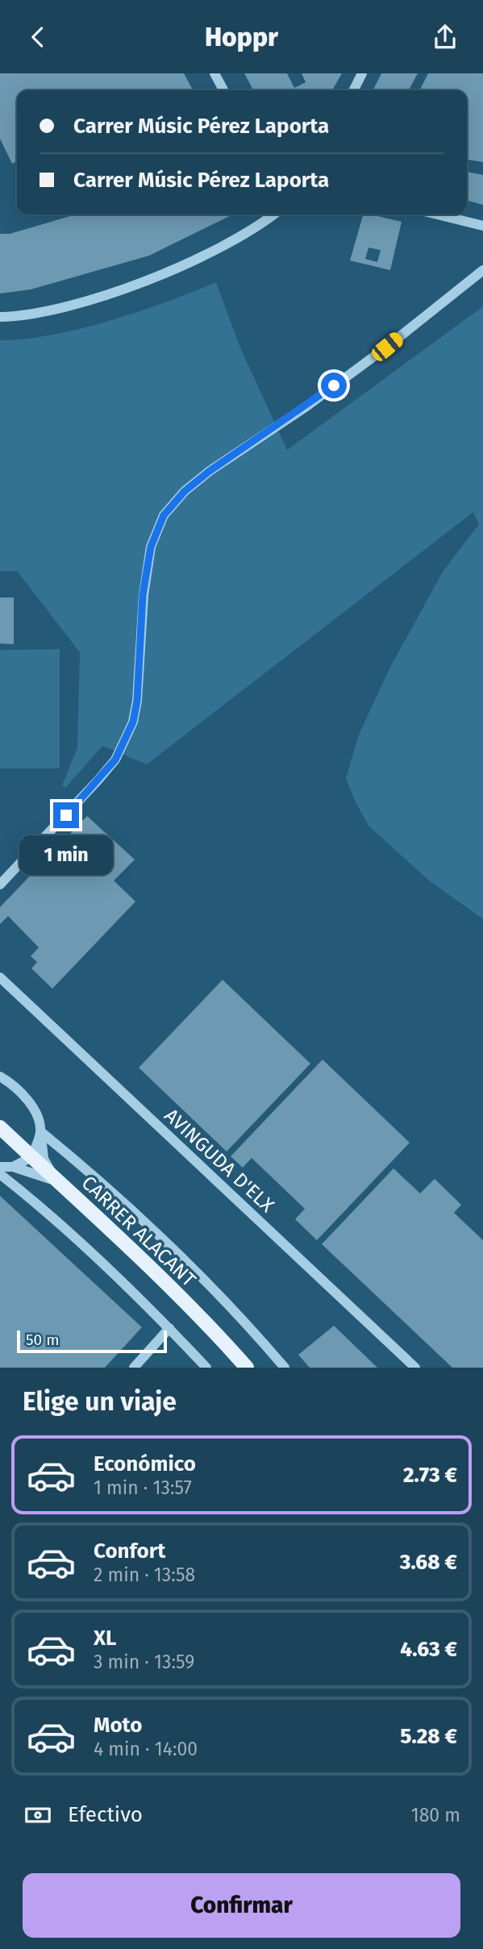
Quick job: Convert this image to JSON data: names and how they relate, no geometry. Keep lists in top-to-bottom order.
{
  "streets": {
    "main road": ["CARRER ALACANT"],
    "street": ["AVINGUDA D'ELX"]
  },
  "scale_bar": "50 m",
  "page": {
    "header": "Hoppr",
    "banner": ["Carrer Músic Pérez Laporta", "Carrer Músic Pérez Laporta"],
    "bubble": "1 min",
    "scale": "50 m",
    "heading": "Elige un viaje",
    "list": [
      {
        "name": "Económico",
        "note": "1 min · 13:57",
        "value": "2.73 €"
      },
      {
        "name": "Confort",
        "note": "2 min · 13:58",
        "value": "3.68 €"
      },
      {
        "name": "XL",
        "note": "3 min · 13:59",
        "value": "4.63 €"
      },
      {
        "name": "Moto",
        "note": "4 min · 14:00",
        "value": "5.28 €"
      }
    ],
    "pay": ["Efectivo", "180 m"],
    "buttons": "Confirmar"
  }
}
